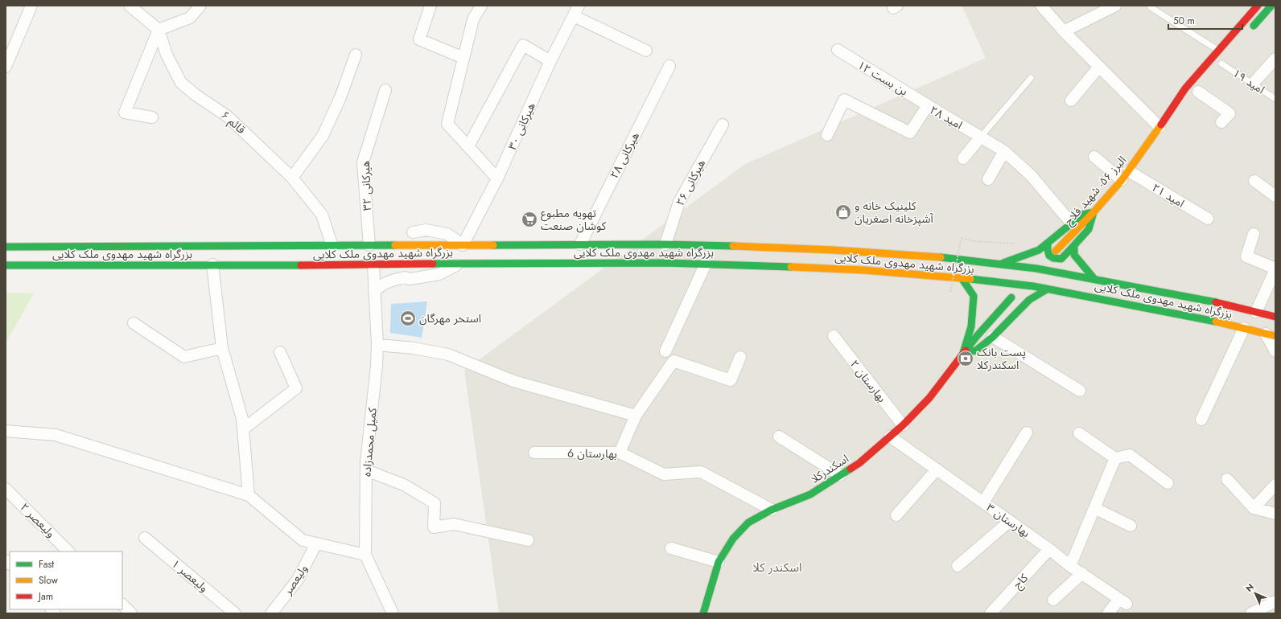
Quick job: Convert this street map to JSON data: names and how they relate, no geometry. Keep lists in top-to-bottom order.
{
  "streets": {
    "main road": ["البرز ۵۶- شهید فلاح", "بزرگراه شهید مهدوی ملک کلایی", "اسکندرکلا"],
    "street": [
      "بن بست ۱۲",
      "امید ۲۸",
      "قائم ۶",
      "هیرکانی ۳۰",
      "هیرکانی ۲۸",
      "هیرکانی ۲۶",
      "هیرکانی ۳۲",
      "امید ۲۱",
      "بهارستان ۲",
      "کمیل محمدزاده",
      "بهارستان 6",
      "ولیعصر ۲",
      "بهارستان ۳",
      "ولیعصر ۱",
      "ولیعصر",
      "کاج"
    ],
    "lane": ["امید ۱۹"]
  },
  "crossings": [
    ["بن بست ۱۲", "امید ۲۸"],
    ["قائم ۶", "بزرگراه شهید مهدوی ملک کلایی"],
    ["هیرکانی ۳۰", "بزرگراه شهید مهدوی ملک کلایی"],
    ["هیرکانی ۲۸", "بزرگراه شهید مهدوی ملک کلایی"],
    ["هیرکانی ۲۶", "بزرگراه شهید مهدوی ملک کلایی"],
    ["هیرکانی ۳۲", "بزرگراه شهید مهدوی ملک کلایی"],
    ["البرز ۵۶- شهید فلاح", "امید ۲۱"],
    ["بزرگراه شهید مهدوی ملک کلایی", "کمیل محمدزاده"],
    ["بهارستان ۲", "اسکندرکلا"],
    ["بهارستان 6", "اسکندرکلا"],
    ["اسکندرکلا", "بهارستان ۳"],
    ["بهارستان ۳", "کاج"]
  ],
  "districts": ["اسکندر کلا"],
  "places": {
    "shop": ["کلینیک خانه و آشپزخانه اصغریان"],
    "supermarket": ["تهویه مطبوع کوشان صنعت"],
    "sports": ["استخر مهرگان"],
    "bank": ["پست بانک اسکندرکلا"]
  },
  "legend": ["Fast", "Slow", "Jam"],
  "scale_bar": "50 m",
  "north": "top left"
}
